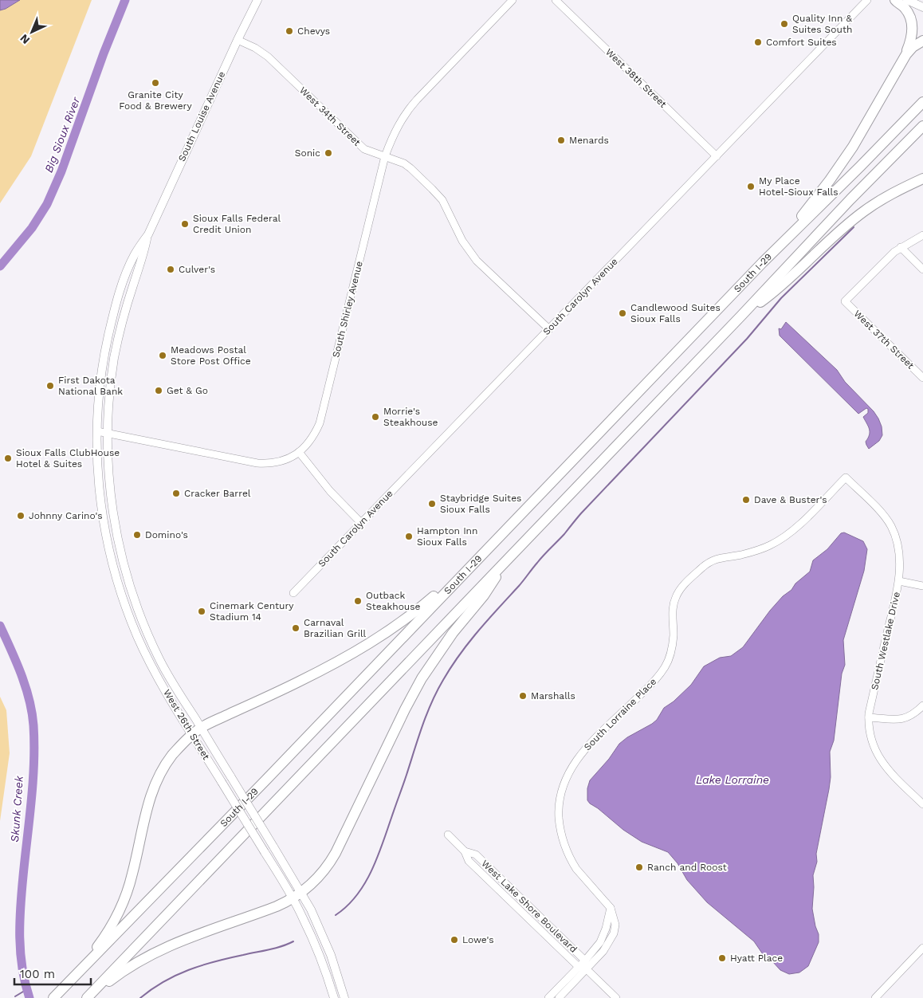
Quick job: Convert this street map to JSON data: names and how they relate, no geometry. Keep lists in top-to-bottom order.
{
  "streets": {
    "highway": ["South I-29"],
    "main road": ["South Louise Avenue", "West 26th Street"],
    "street": [
      "West 38th Street",
      "West 34th Street",
      "South Carolyn Avenue",
      "South Shirley Avenue",
      "West 37th Street",
      "South Westlake Drive",
      "South Lorraine Place",
      "West Lake Shore Boulevard"
    ]
  },
  "crossings": [
    ["West 38th Street", "South Carolyn Avenue"],
    ["South Louise Avenue", "West 34th Street"],
    ["South Louise Avenue", "South Shirley Avenue"],
    ["South Louise Avenue", "West 26th Street"],
    ["West 34th Street", "South Carolyn Avenue"],
    ["West 34th Street", "South Shirley Avenue"],
    ["South Shirley Avenue", "West 26th Street"],
    ["South Westlake Drive", "South Lorraine Place"],
    ["South Lorraine Place", "West Lake Shore Boulevard"]
  ],
  "water": ["Big Sioux River", "Lake Lorraine", "Skunk Creek"],
  "places": [
    "Quality Inn & Suites South",
    "Chevys",
    "Comfort Suites",
    "Granite City Food & Brewery",
    "Menards",
    "Sonic",
    "My Place Hotel-Sioux Falls",
    "Sioux Falls Federal Credit Union",
    "Culver's",
    "Candlewood Suites Sioux Falls",
    "Meadows Postal Store Post Office",
    "First Dakota National Bank",
    "Get & Go",
    "Morrie's Steakhouse",
    "Sioux Falls ClubHouse Hotel & Suites",
    "Cracker Barrel",
    "Dave & Buster's",
    "Staybridge Suites Sioux Falls",
    "Johnny Carino's",
    "Domino's",
    "Hampton Inn Sioux Falls",
    "Outback Steakhouse",
    "Cinemark Century Stadium 14",
    "Carnaval Brazilian Grill",
    "Marshalls",
    "Ranch and Roost",
    "Lowe's",
    "Hyatt Place"
  ],
  "scale_bar": "100 m",
  "north": "bottom left"
}
